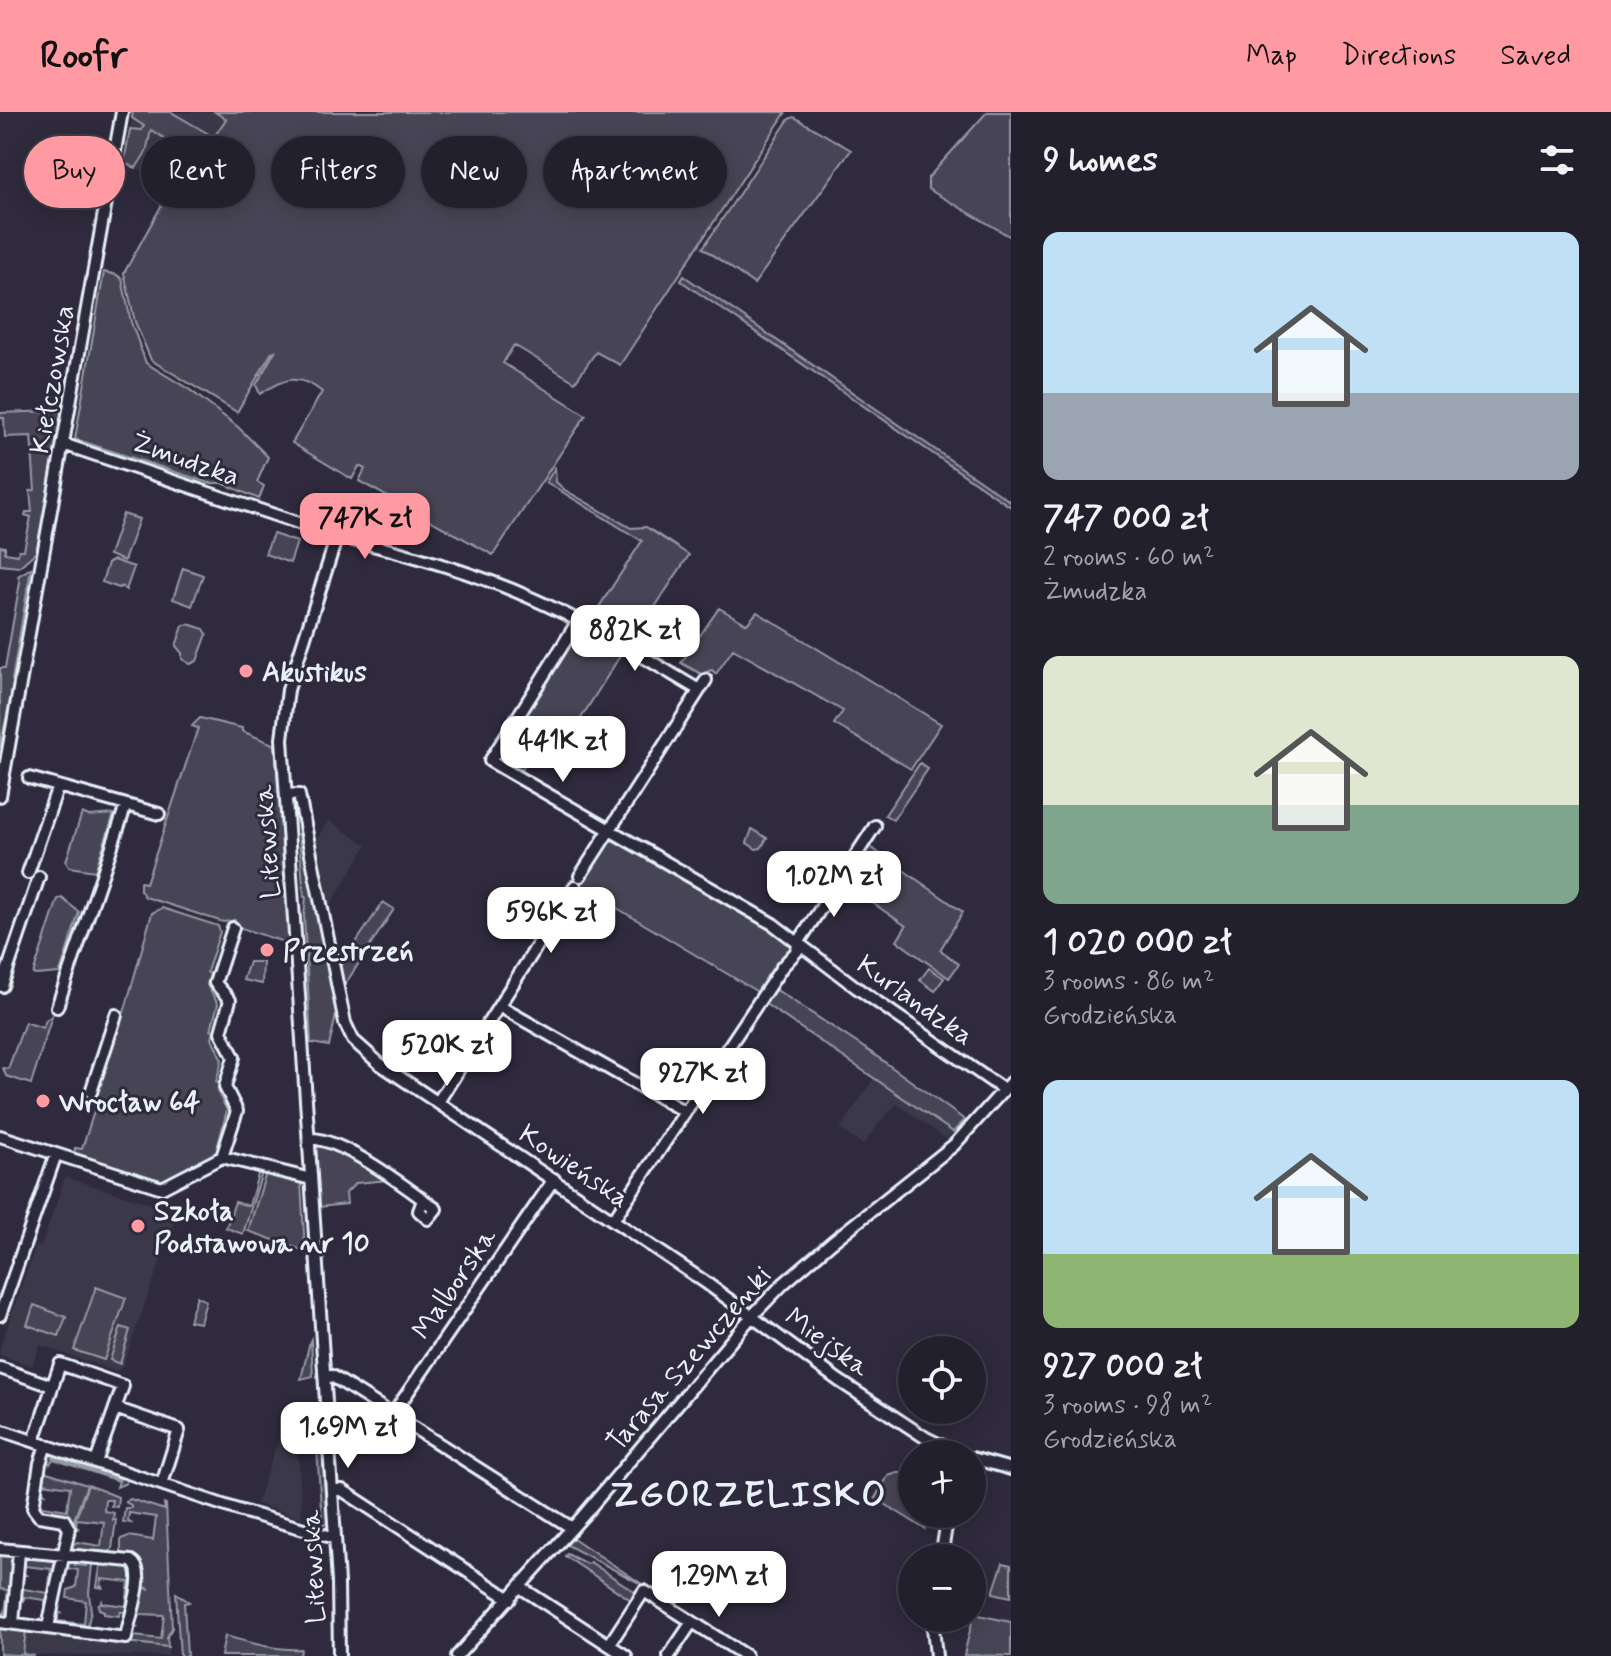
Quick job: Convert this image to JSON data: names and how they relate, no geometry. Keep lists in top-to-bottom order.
{
  "streets": {
    "street": [
      "Kiełczowska",
      "Żmudzka",
      "Litewska",
      "Kurlandzka",
      "Kowieńska",
      "Malborska",
      "Miejska",
      "Tarasa Szewczenki"
    ]
  },
  "crossings": [
    ["Kiełczowska", "Żmudzka"],
    ["Żmudzka", "Litewska"],
    ["Żmudzka", "Kurlandzka"],
    ["Litewska", "Kowieńska"],
    ["Kurlandzka", "Tarasa Szewczenki"],
    ["Kowieńska", "Malborska"],
    ["Kowieńska", "Miejska"],
    ["Kowieńska", "Tarasa Szewczenki"],
    ["Miejska", "Tarasa Szewczenki"]
  ],
  "districts": ["ZGORZELISKO"],
  "places": [
    "Akustikus",
    "Przestrzeń",
    "Wrocław 64",
    "Szkoła Podstawowa nr 10"
  ],
  "page": {
    "header": "Roofr",
    "nav": ["Map", "Directions", "Saved"],
    "heading": "9 homes",
    "chip": [
      "Buy",
      "Rent",
      "Filters",
      "New",
      "Apartment"
    ],
    "list": [
      {
        "name": "747 000 zł",
        "note": "2 rooms · 60 m² · Żmudzka"
      },
      {
        "name": "1 020 000 zł",
        "note": "3 rooms · 86 m² · Grodzieńska"
      },
      {
        "name": "927 000 zł",
        "note": "3 rooms · 98 m² · Grodzieńska"
      }
    ],
    "price": [
      "747K zł",
      "882K zł",
      "441K zł",
      "1.02M zł",
      "596K zł",
      "520K zł",
      "927K zł",
      "1.69M zł",
      "1.29M zł"
    ],
    "map_buttons": ["+", "−"]
  }
}
